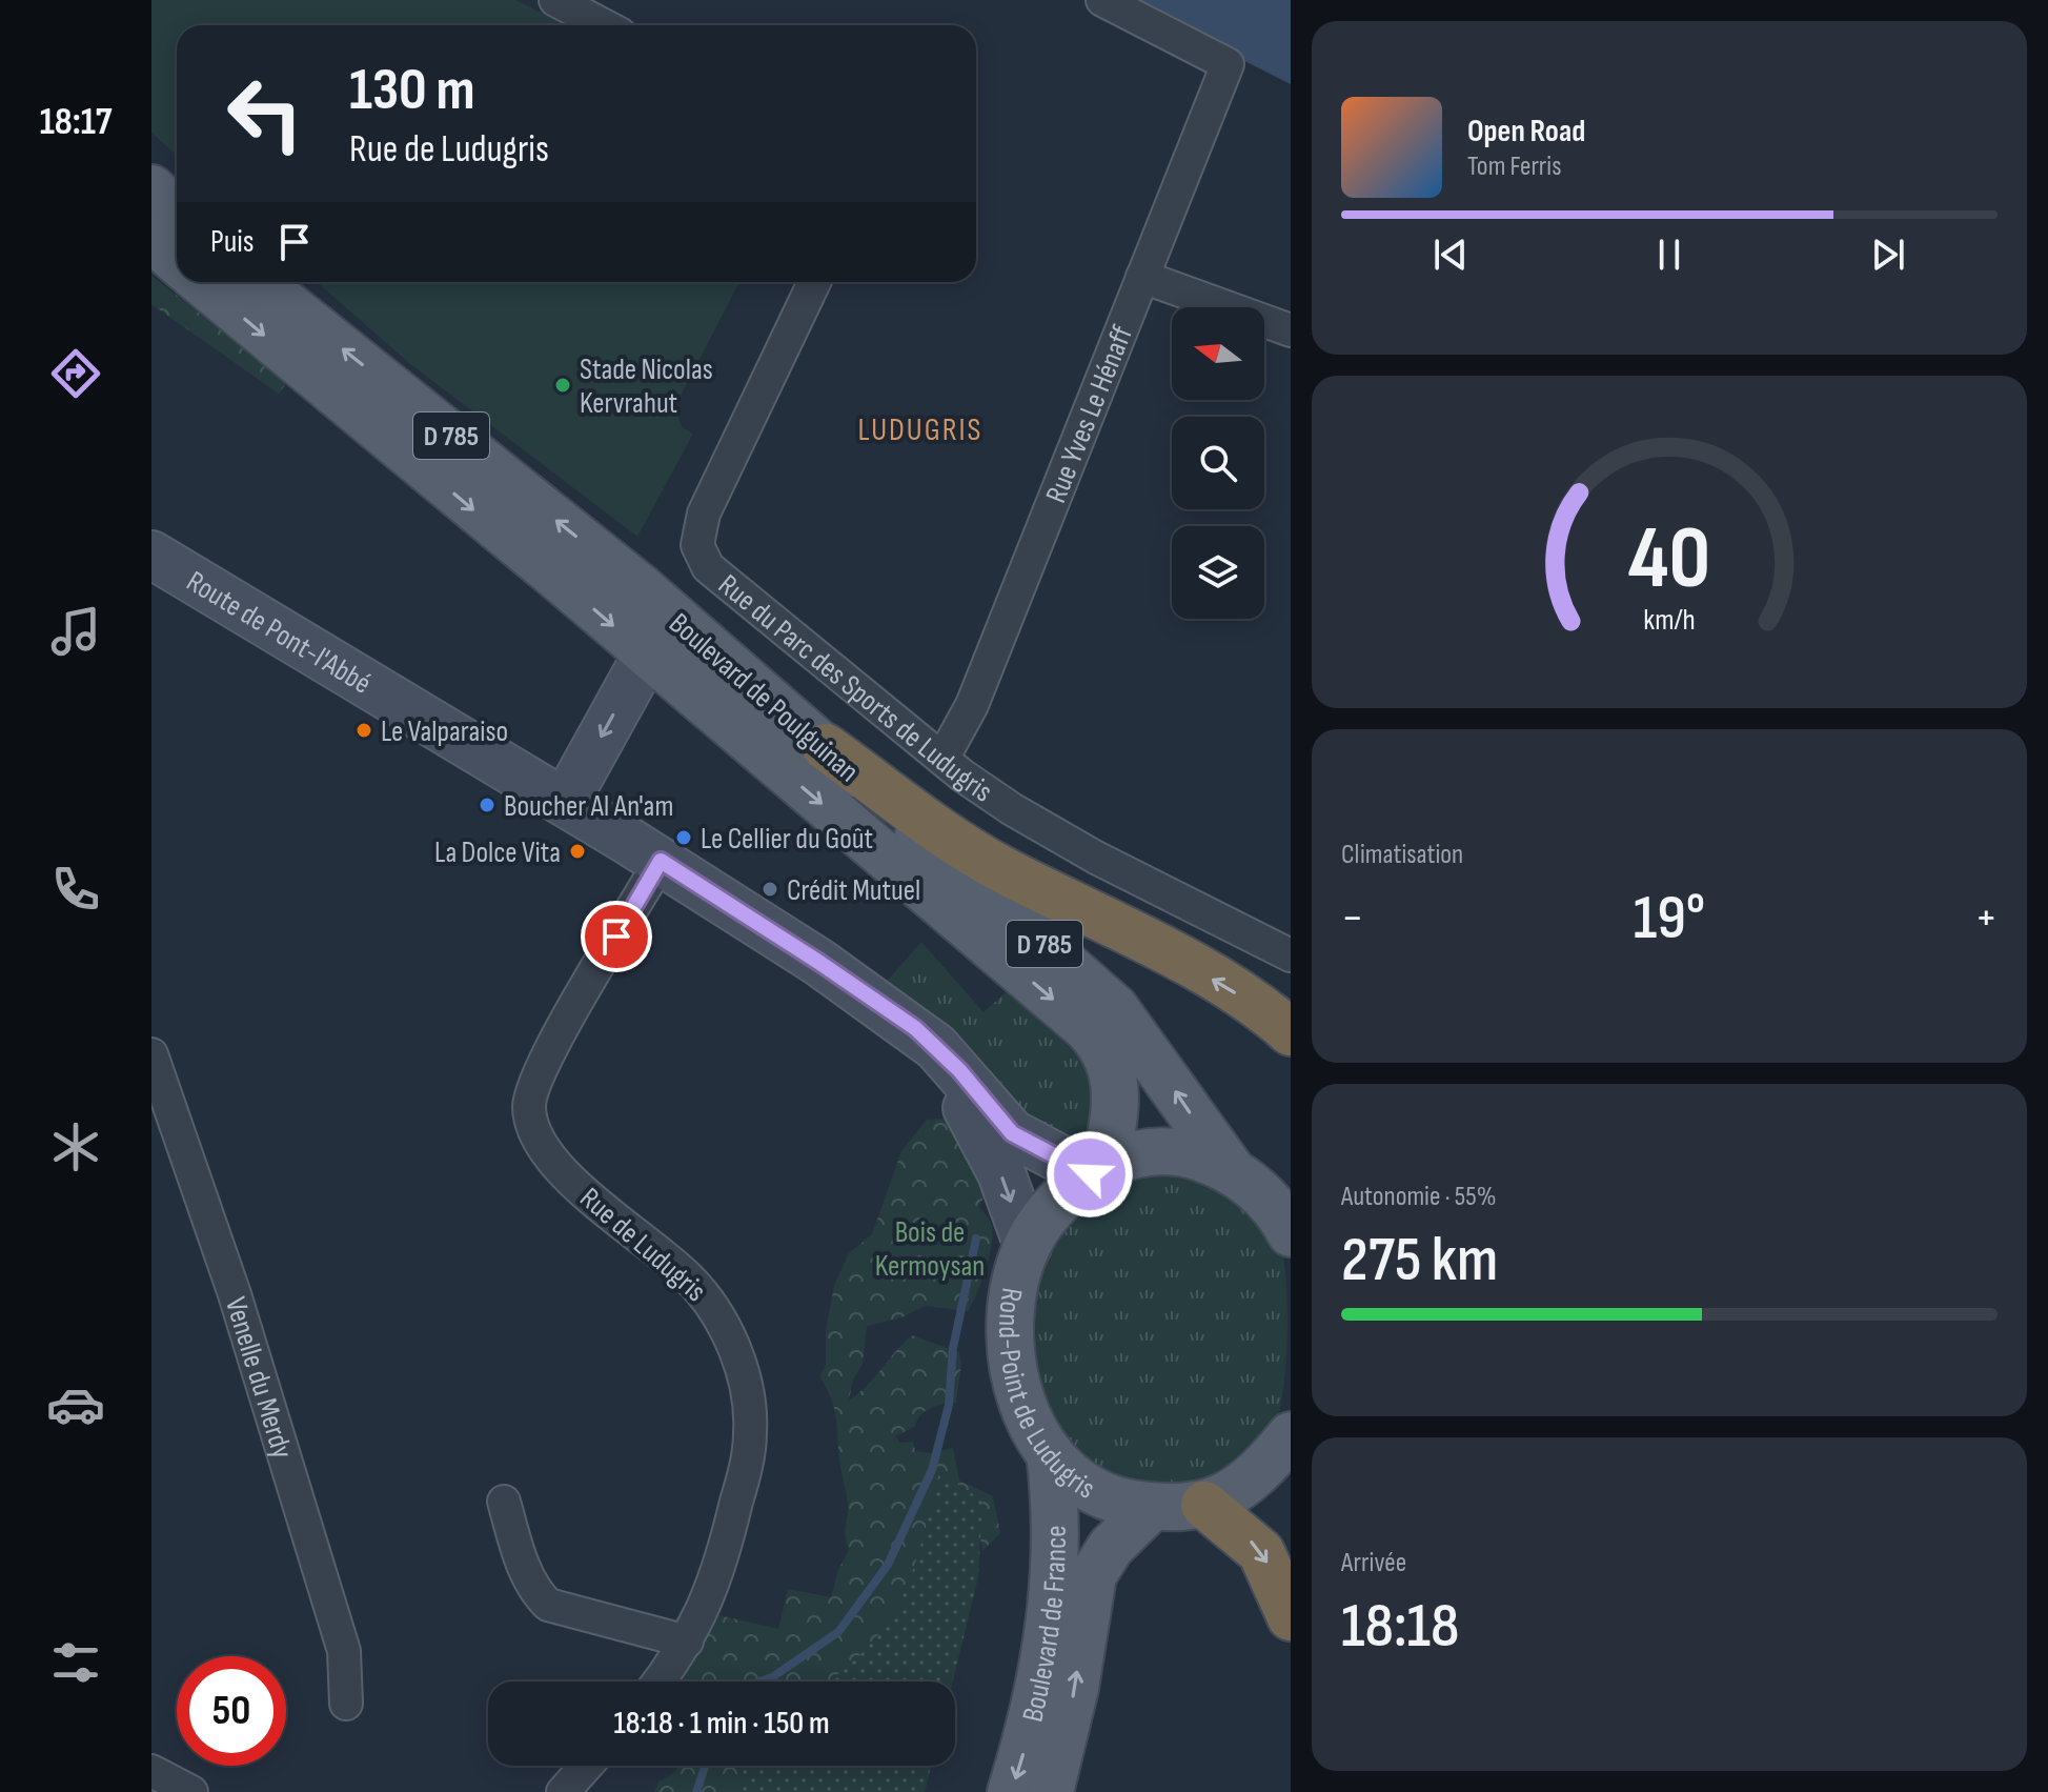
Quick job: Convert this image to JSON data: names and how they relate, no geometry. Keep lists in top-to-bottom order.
{
  "streets": {
    "highway": ["D 785"],
    "main road": [
      "Route de Pont-l'Abbé",
      "Boulevard de Poulguinan",
      "Rond-Point de Ludugris",
      "Boulevard de France"
    ],
    "street": [
      "Rue Yves Le Hénaff",
      "Rue du Parc des Sports de Ludugris",
      "Rue de Ludugris",
      "Venelle du Merdy"
    ]
  },
  "crossings": [
    ["Rue Yves Le Hénaff", "Rue du Parc des Sports de Ludugris"],
    ["D 785", "Boulevard de Poulguinan"],
    ["Route de Pont-l'Abbé", "Boulevard de Poulguinan"],
    ["Route de Pont-l'Abbé", "Rue de Ludugris"],
    ["Route de Pont-l'Abbé", "Rond-Point de Ludugris"],
    ["Boulevard de Poulguinan", "Rond-Point de Ludugris"],
    ["Rond-Point de Ludugris", "Boulevard de France"]
  ],
  "districts": ["LUDUGRIS"],
  "parks": ["Bois de Kermoysan"],
  "places": [
    "Stade Nicolas Kervrahut",
    "Le Valparaiso",
    "Boucher Al An'am",
    "Le Cellier du Goût",
    "La Dolce Vita",
    "Crédit Mutuel"
  ],
  "north": "left",
  "page": {
    "tabs": "18:17",
    "turn": ["130 m", "Rue de Ludugris"],
    "song": ["Open Road", "Tom Ferris"],
    "then": "Puis",
    "tile": [
      "Climatisation",
      ["Autonomie · 55%", "275 km"],
      ["Arrivée", "18:18"]
    ],
    "heat": ["−", "19°", "+"],
    "limit": "50",
    "trip": "18:18 · 1 min · 150 m",
    "gauge": ["40", "km/h"]
  }
}
